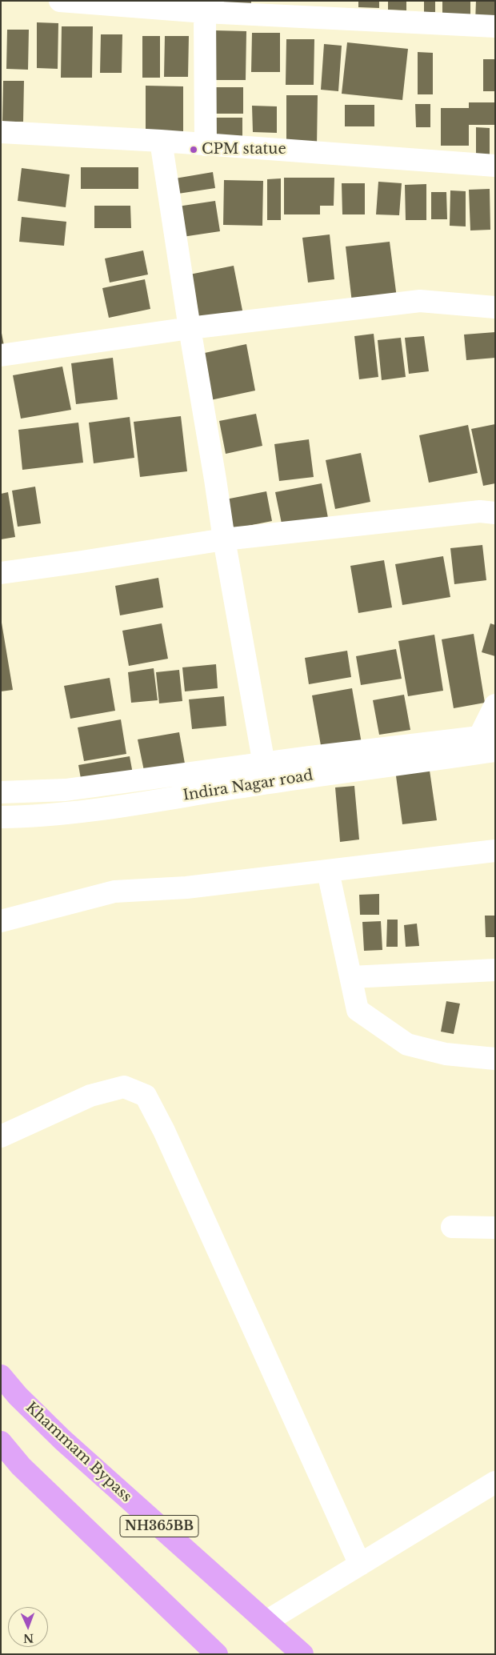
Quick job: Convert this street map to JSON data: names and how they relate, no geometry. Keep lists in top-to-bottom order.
{
  "streets": {
    "highway": ["Khammam Bypass", "NH365BB"],
    "street": ["Indira Nagar road"]
  },
  "places": ["CPM statue"],
  "north": "bottom"
}
